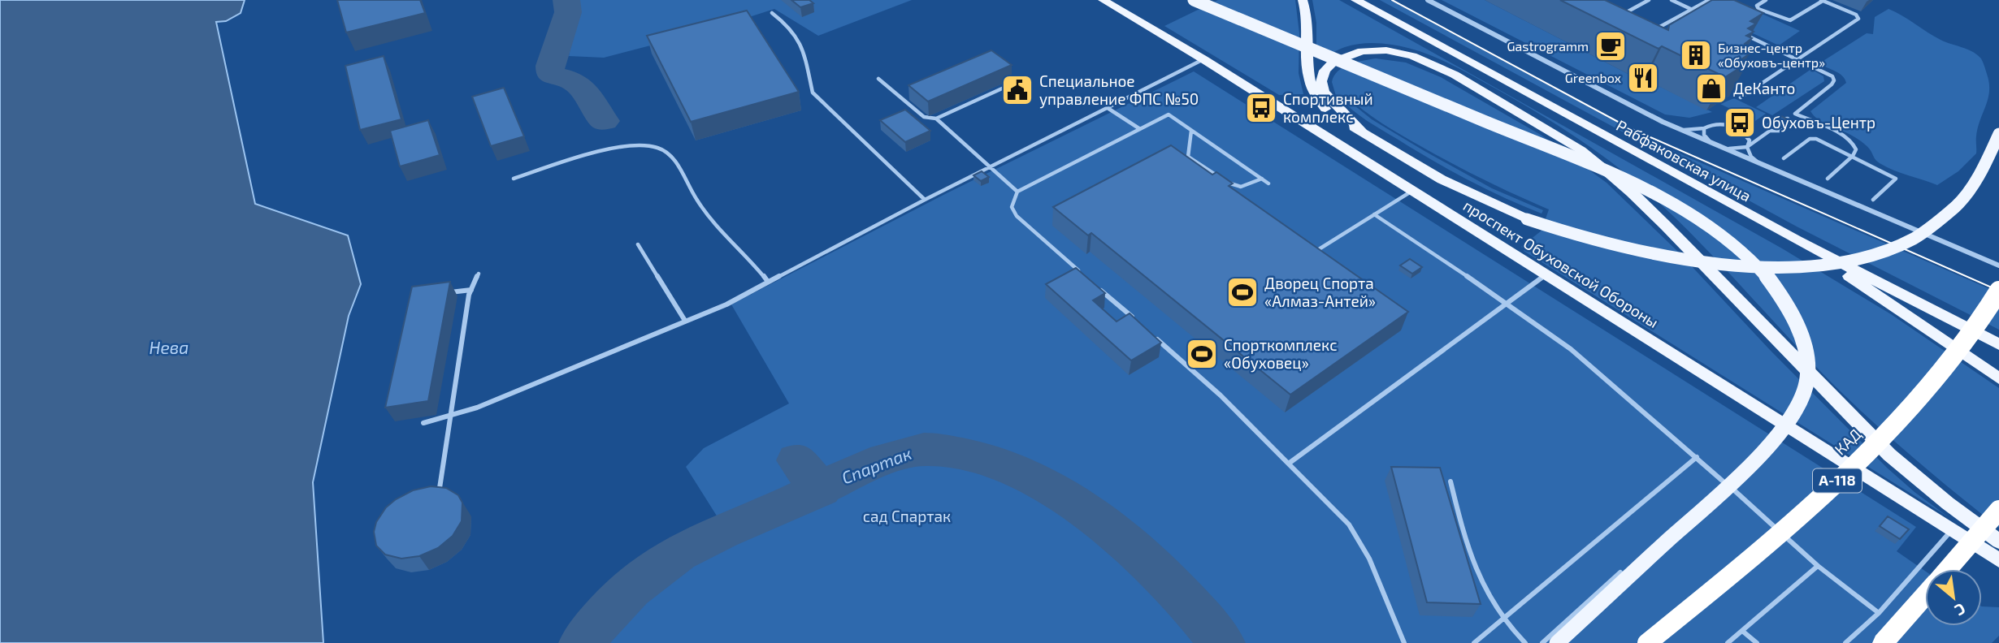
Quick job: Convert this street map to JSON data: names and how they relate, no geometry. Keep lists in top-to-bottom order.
{
  "streets": {
    "highway": ["КАД", "А-118"],
    "main road": ["Рабфаковская улица", "проспект Обуховской Обороны"]
  },
  "water": ["Нева", "Спартак"],
  "parks": ["сад Спартак"],
  "places": {
    "cafe": ["Gastrogramm"],
    "building": ["Бизнес-центр «Обуховъ-центр»"],
    "restaurant": ["Greenbox"],
    "shop": ["ДеКанто"],
    "public building": ["Специальное управление ФПС №50"],
    "bus stop": ["Спортивный комплекс", "Обуховъ-Центр"],
    "sports": ["Дворец Спорта «Алмаз-Антей»", "Спорткомплекс «Обуховец»"]
  },
  "north": "bottom right"
}
